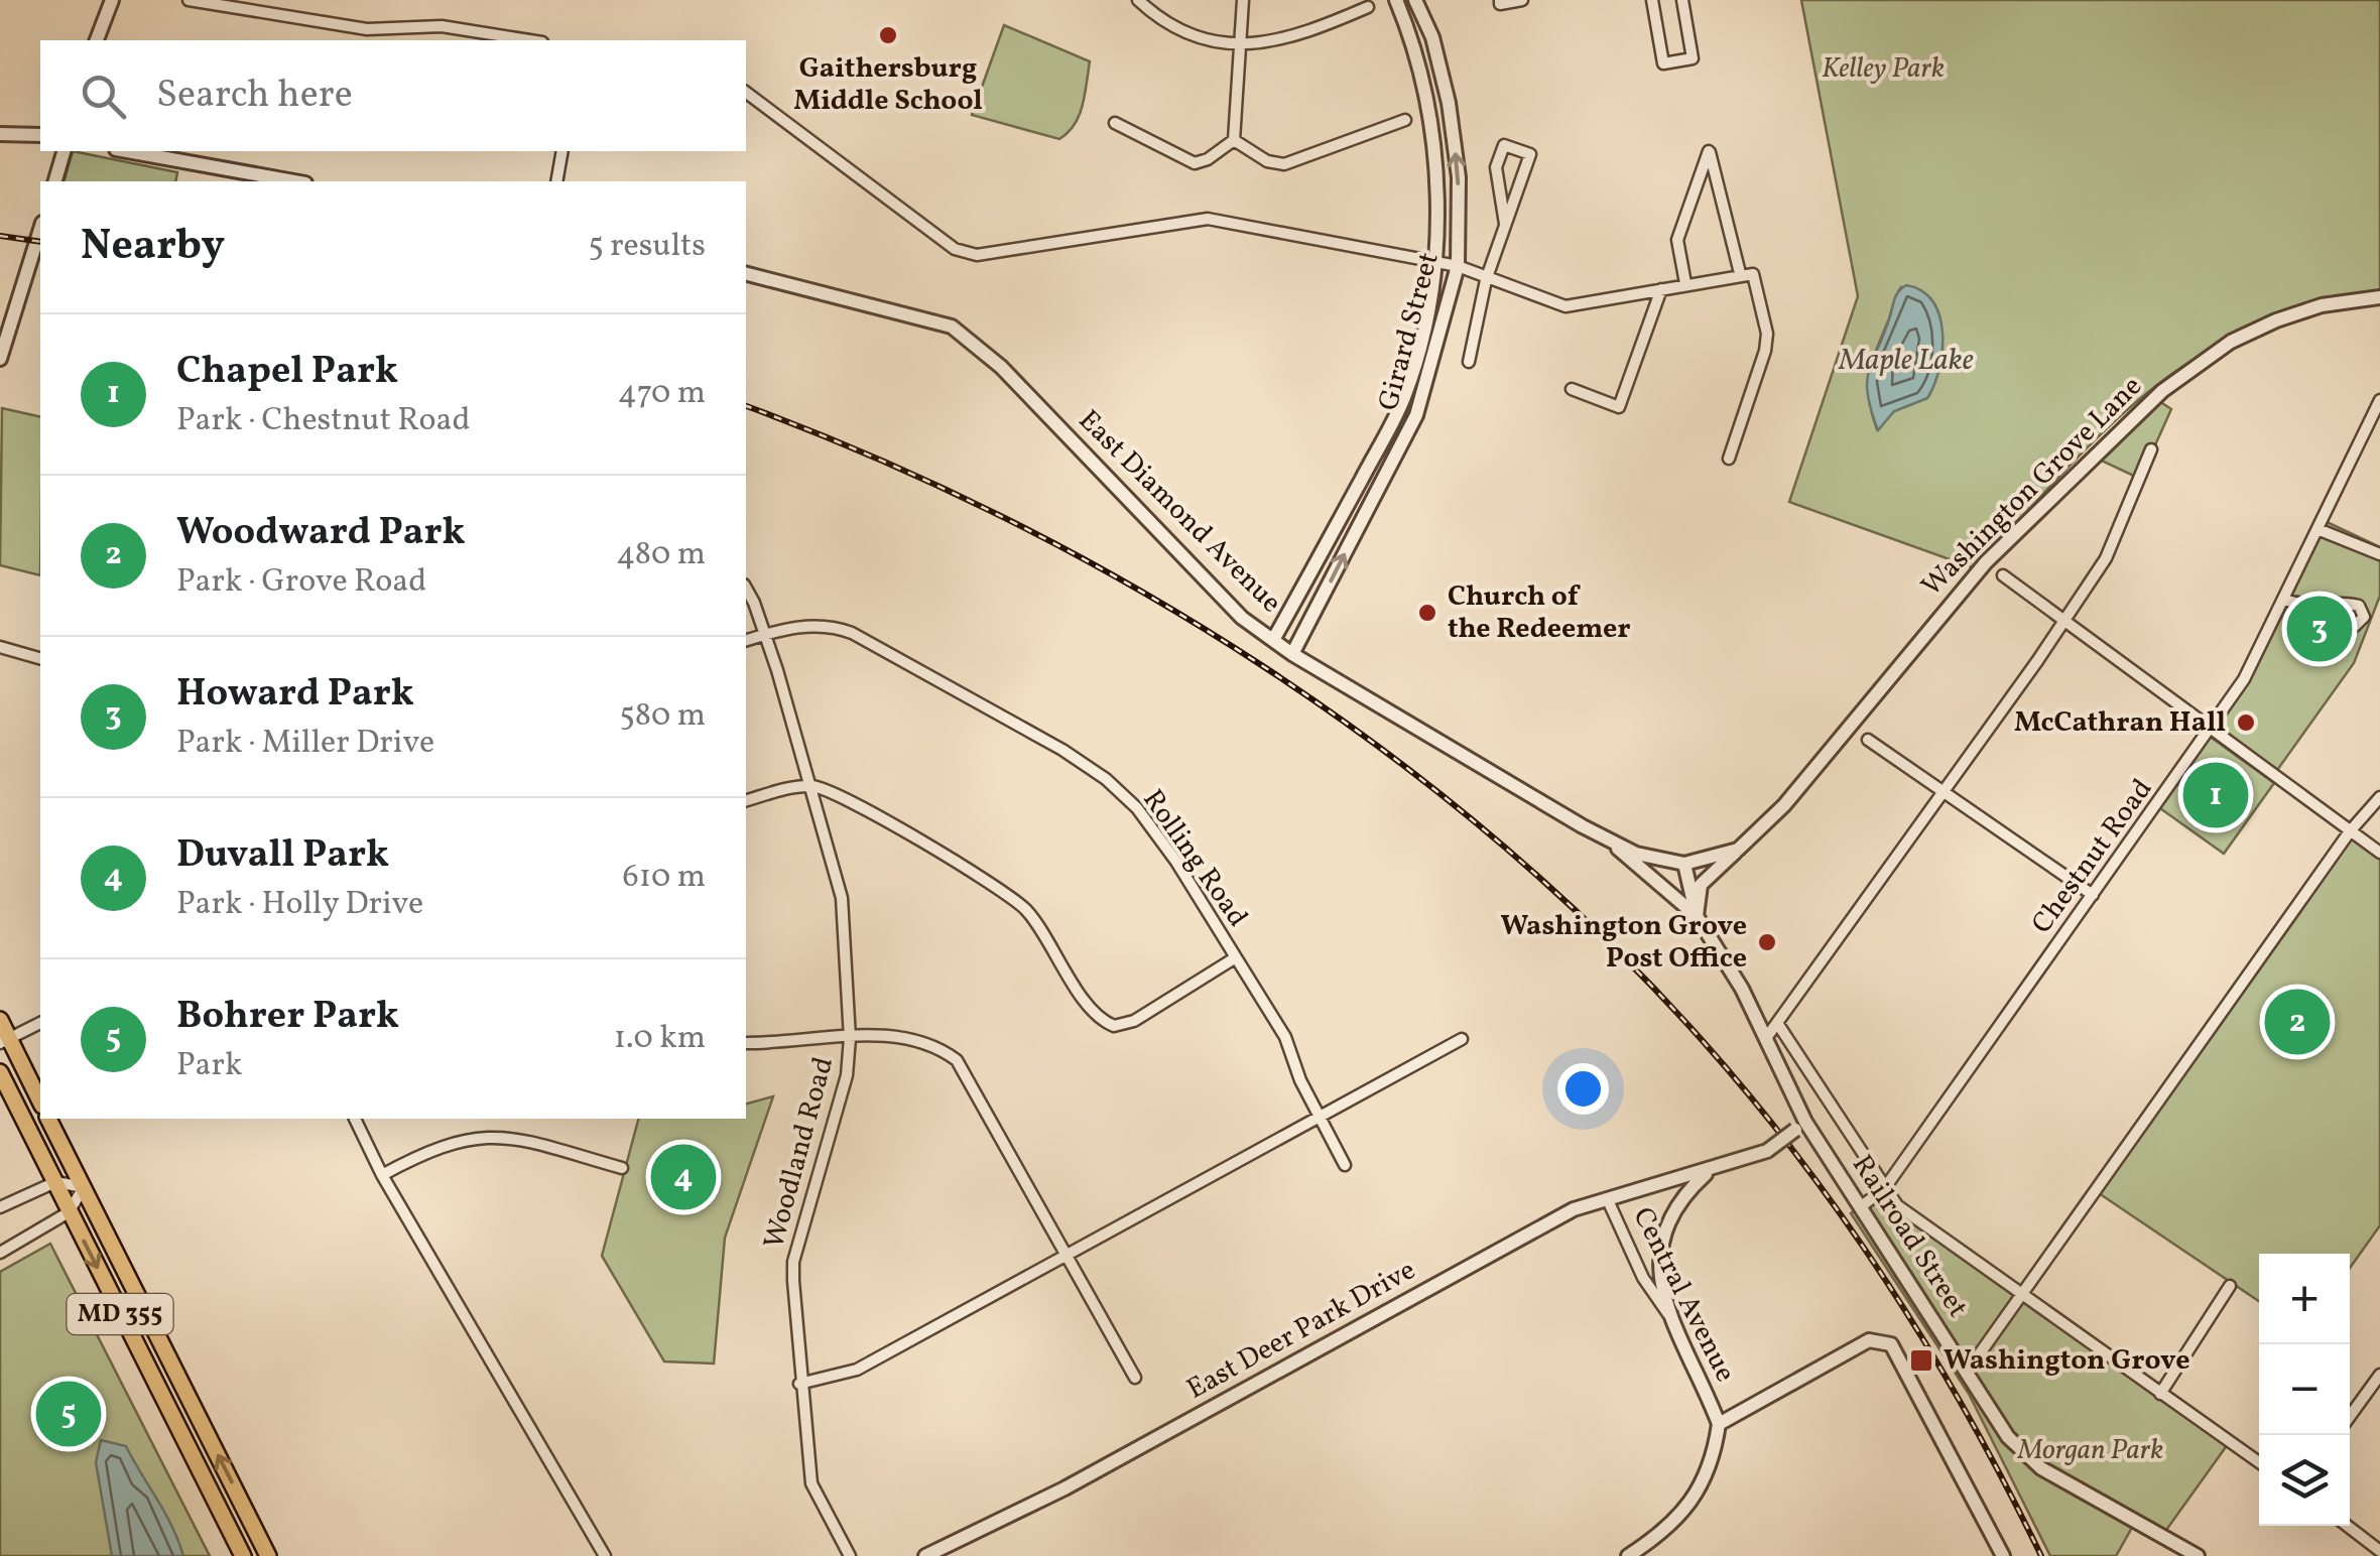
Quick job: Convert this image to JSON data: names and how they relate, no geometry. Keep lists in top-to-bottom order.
{
  "streets": {
    "main road": ["MD 355"],
    "street": [
      "Girard Street",
      "Washington Grove Lane",
      "East Diamond Avenue",
      "Chestnut Road",
      "Rolling Road",
      "Woodland Road",
      "Railroad Street",
      "Central Avenue",
      "East Deer Park Drive"
    ]
  },
  "crossings": [
    ["Girard Street", "East Diamond Avenue"],
    ["Washington Grove Lane", "East Diamond Avenue"],
    ["Washington Grove Lane", "Railroad Street"],
    ["East Diamond Avenue", "Railroad Street"],
    ["Chestnut Road", "Railroad Street"],
    ["Rolling Road", "Woodland Road"],
    ["Railroad Street", "East Deer Park Drive"],
    ["Central Avenue", "East Deer Park Drive"]
  ],
  "water": ["Maple Lake"],
  "parks": ["Kelley Park", "Morgan Park"],
  "places": {
    "other": [
      "Gaithersburg Middle School",
      "Church of the Redeemer",
      "McCathran Hall",
      "Washington Grove Post Office"
    ],
    "transit": ["Washington Grove"]
  },
  "page": {
    "search": "Search here",
    "heading": ["Nearby", "5 results"],
    "list": [
      {
        "mark": "1",
        "name": "Chapel Park",
        "note": "Park · Chestnut Road",
        "value": "470 m"
      },
      {
        "mark": "2",
        "name": "Woodward Park",
        "note": "Park · Grove Road",
        "value": "480 m"
      },
      {
        "mark": "3",
        "name": "Howard Park",
        "note": "Park · Miller Drive",
        "value": "580 m"
      },
      {
        "mark": "4",
        "name": "Duvall Park",
        "note": "Park · Holly Drive",
        "value": "610 m"
      },
      {
        "mark": "5",
        "name": "Bohrer Park",
        "note": "Park",
        "value": "1.0 km"
      }
    ],
    "pins": [
      "3",
      "1",
      "2",
      "4",
      "5"
    ],
    "map_buttons": ["+", "−"]
  }
}
